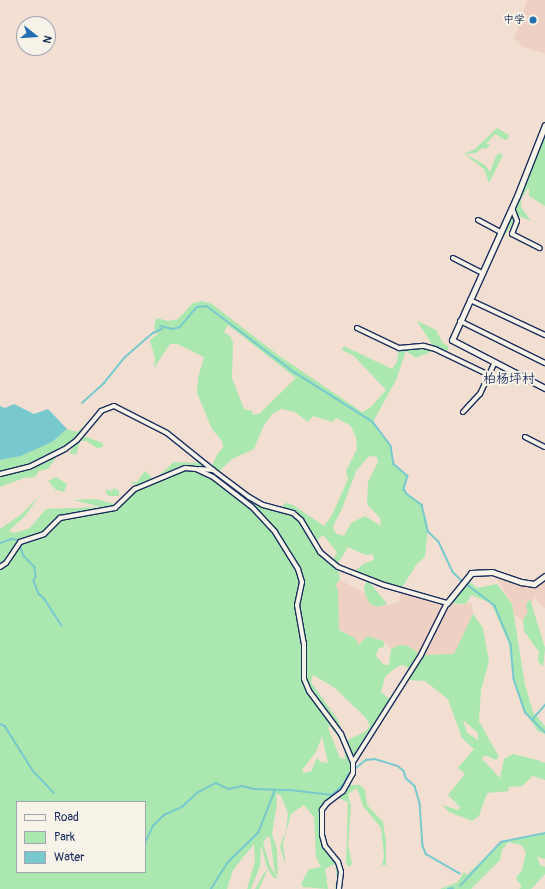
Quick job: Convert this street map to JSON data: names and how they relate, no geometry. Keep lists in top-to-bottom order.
{
  "districts": ["柏杨坪村"],
  "places": ["中学"],
  "legend": ["Road", "Park", "Water"],
  "north": "right"
}
